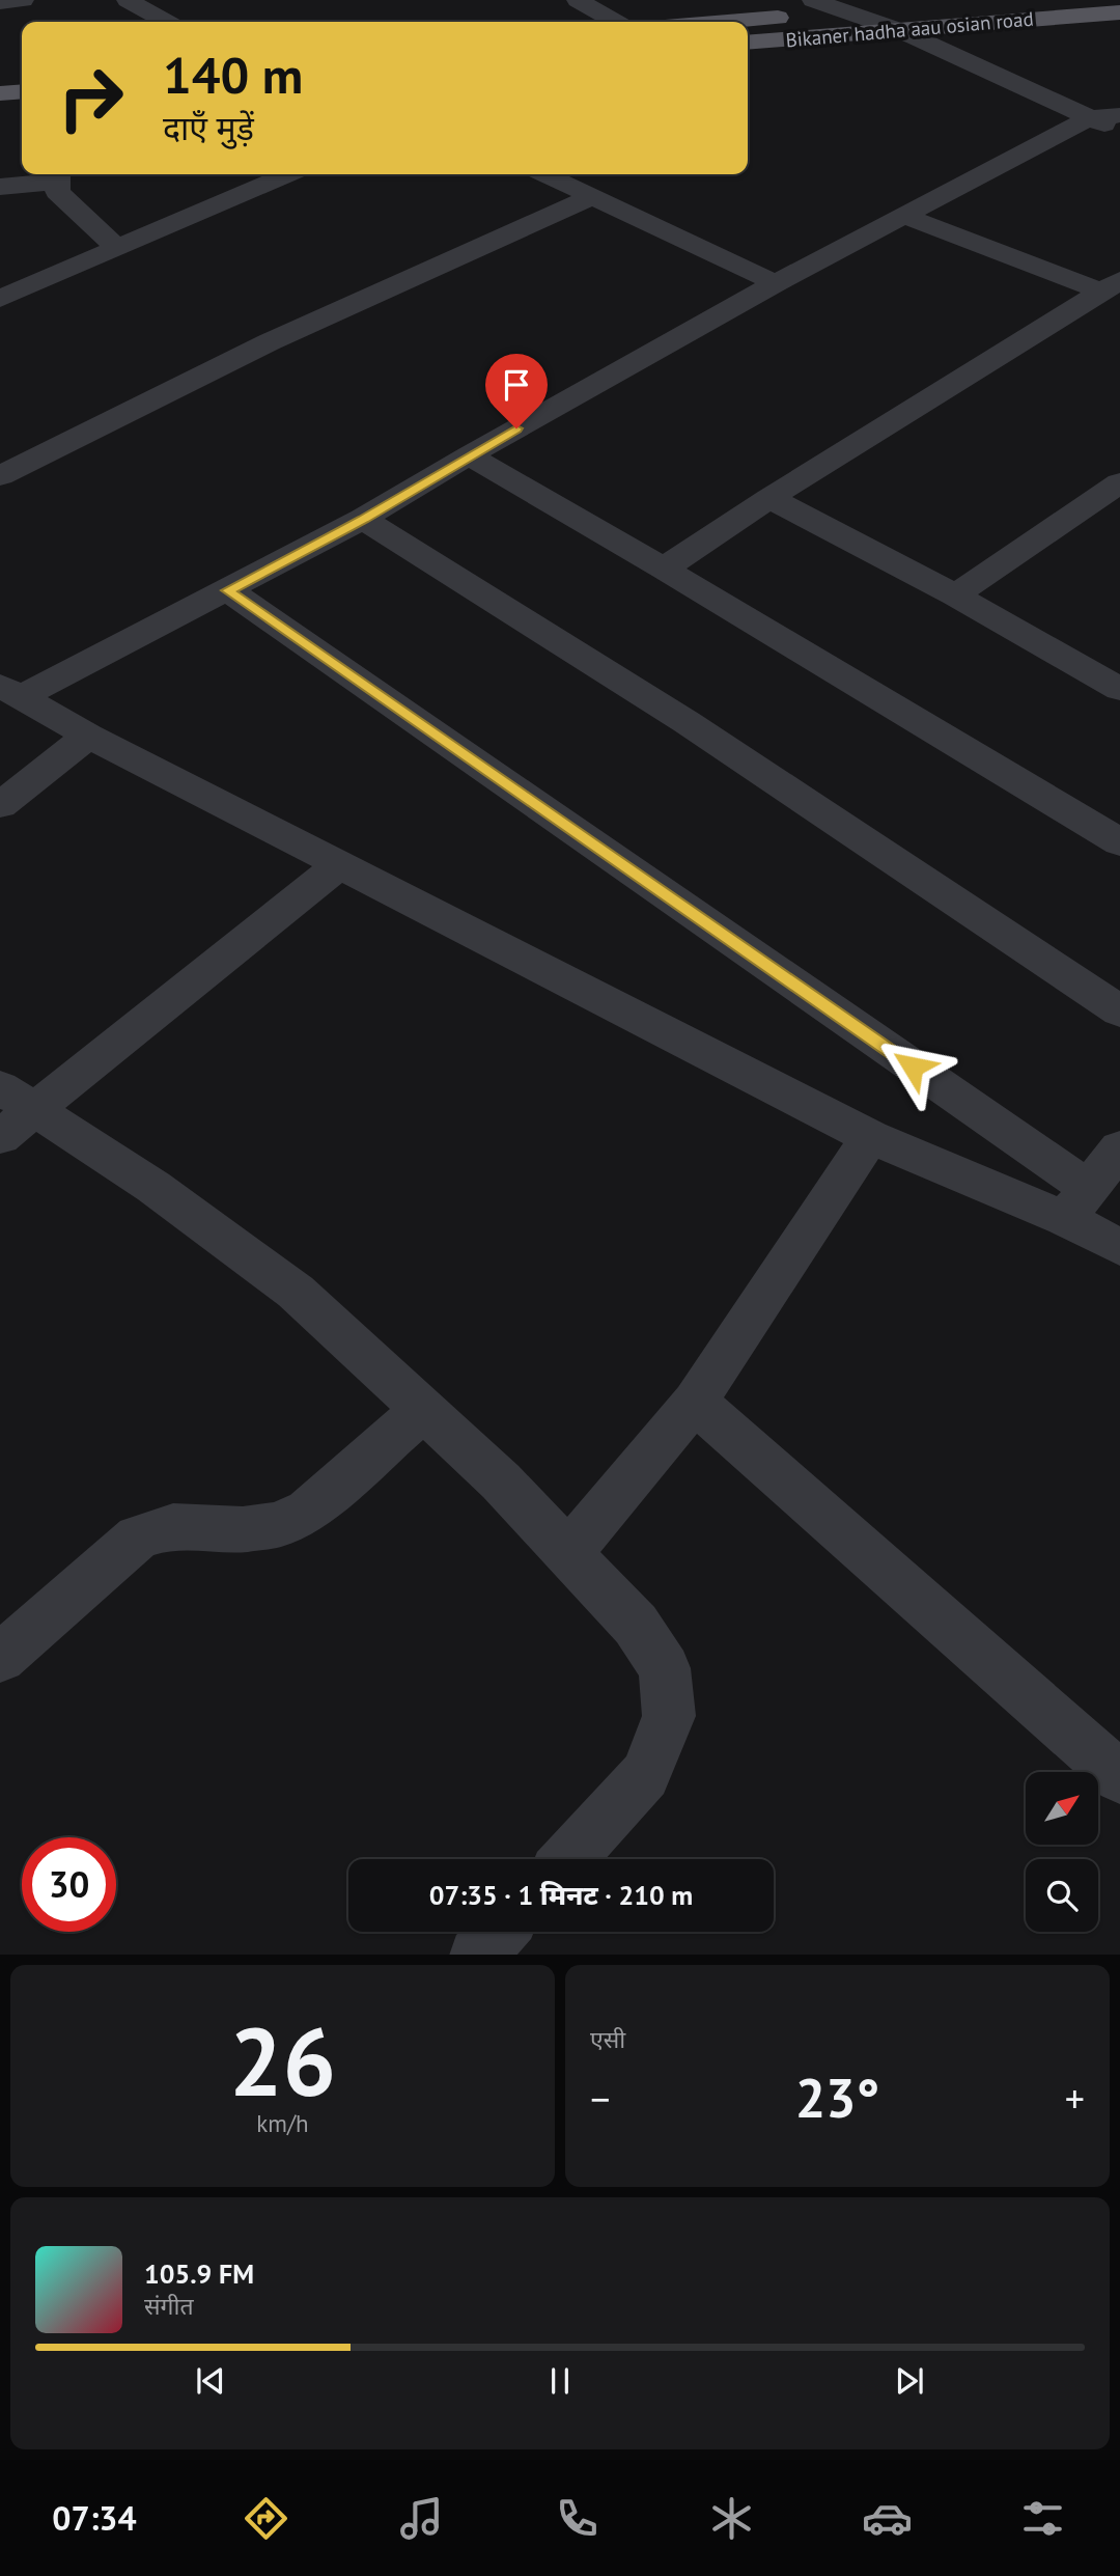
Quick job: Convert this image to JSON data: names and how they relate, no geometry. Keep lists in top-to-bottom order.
{
  "streets": {
    "main road": ["Bikaner hadha aau osian road"]
  },
  "north": "top right",
  "page": {
    "turn": ["140 m", "दाएँ मुड़ें"],
    "limit": "30",
    "trip": "07:35 · 1 मिनट · 210 m",
    "tile": [
      ["26", "km/h"],
      "एसी"
    ],
    "heat": ["−", "23°", "+"],
    "song": ["105.9 FM", "संगीत"],
    "tabs": "07:34"
  }
}
